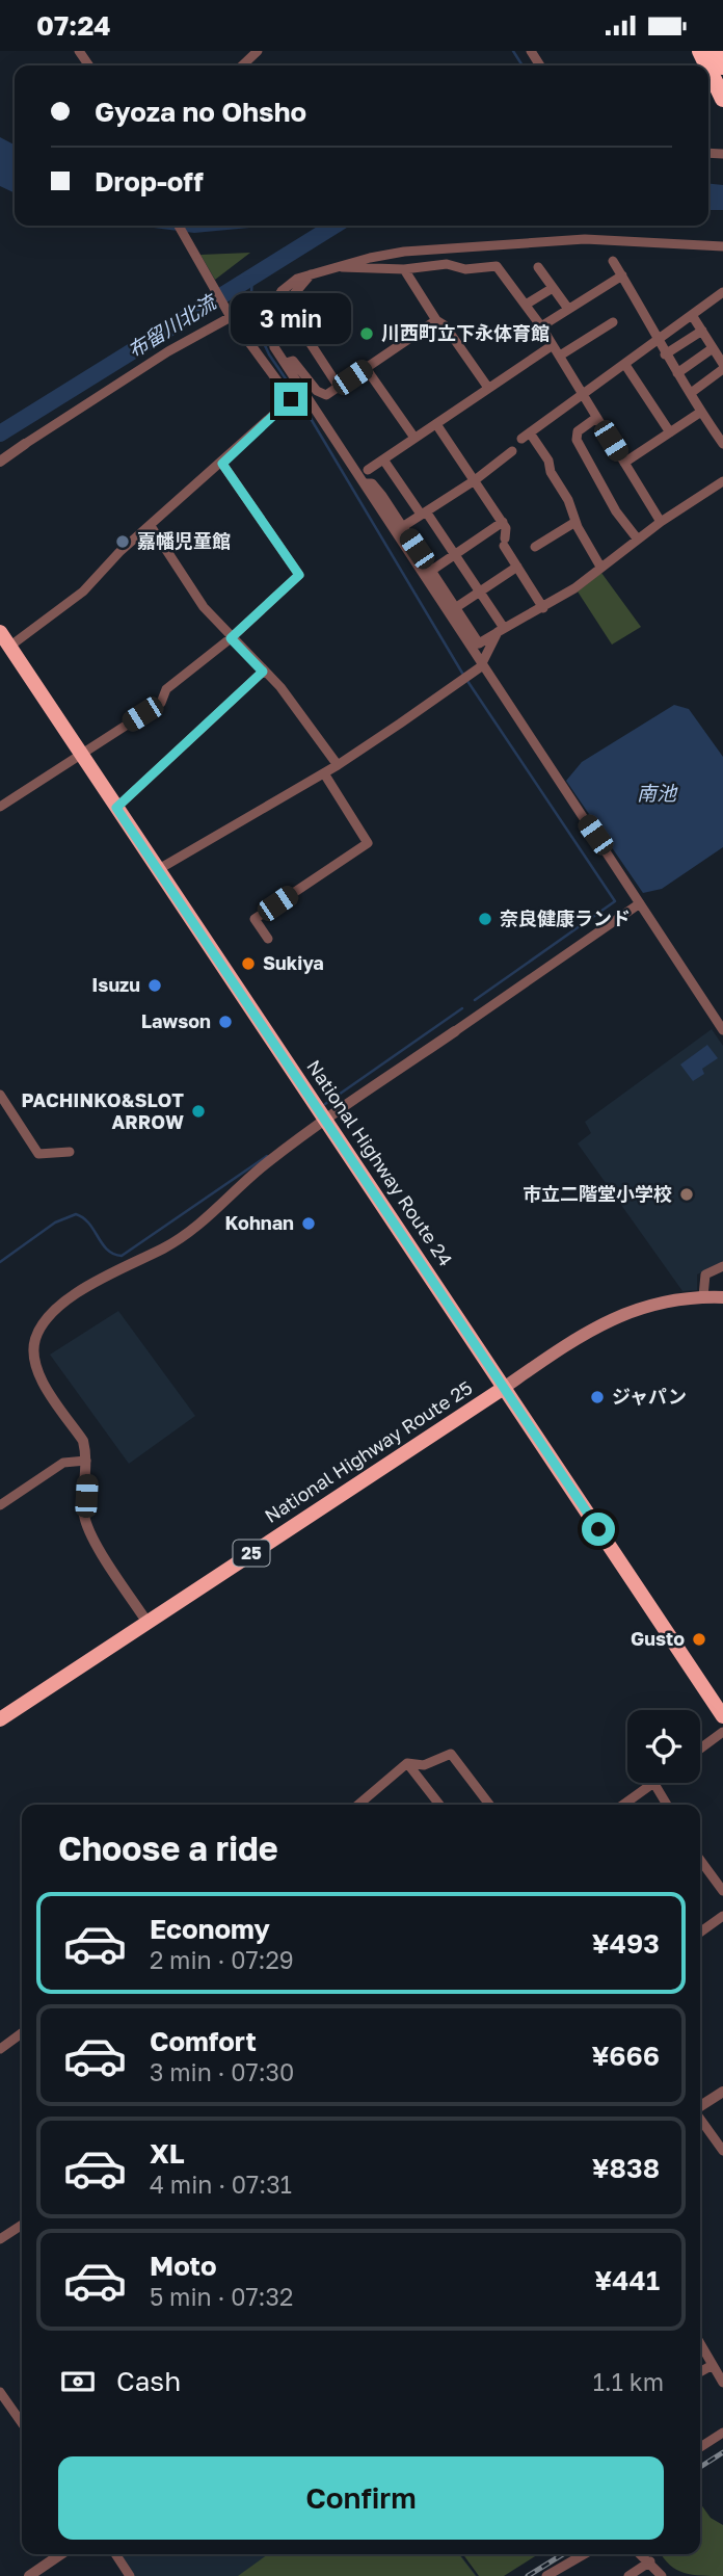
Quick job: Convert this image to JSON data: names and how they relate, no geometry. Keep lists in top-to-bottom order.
{
  "streets": {
    "highway": ["National Highway Route 24", "National Highway Route 25", "25"]
  },
  "crossings": [
    ["National Highway Route 24", "National Highway Route 25"]
  ],
  "water": ["布留川北流", "南池"],
  "places": [
    "川西町立下永体育館",
    "嘉幡児童館",
    "奈良健康ランド",
    "Sukiya",
    "Isuzu",
    "Lawson",
    "PACHINKO&SLOT ARROW",
    "市立二階堂小学校",
    "Kohnan",
    "ジャパン",
    "Gusto"
  ],
  "page": {
    "status": "07:24",
    "banner": ["Gyoza no Ohsho", "Drop-off"],
    "bubble": "3 min",
    "heading": "Choose a ride",
    "list": [
      {
        "name": "Economy",
        "note": "2 min · 07:29",
        "value": "¥493"
      },
      {
        "name": "Comfort",
        "note": "3 min · 07:30",
        "value": "¥666"
      },
      {
        "name": "XL",
        "note": "4 min · 07:31",
        "value": "¥838"
      },
      {
        "name": "Moto",
        "note": "5 min · 07:32",
        "value": "¥441"
      }
    ],
    "pay": ["Cash", "1.1 km"],
    "buttons": "Confirm"
  }
}
